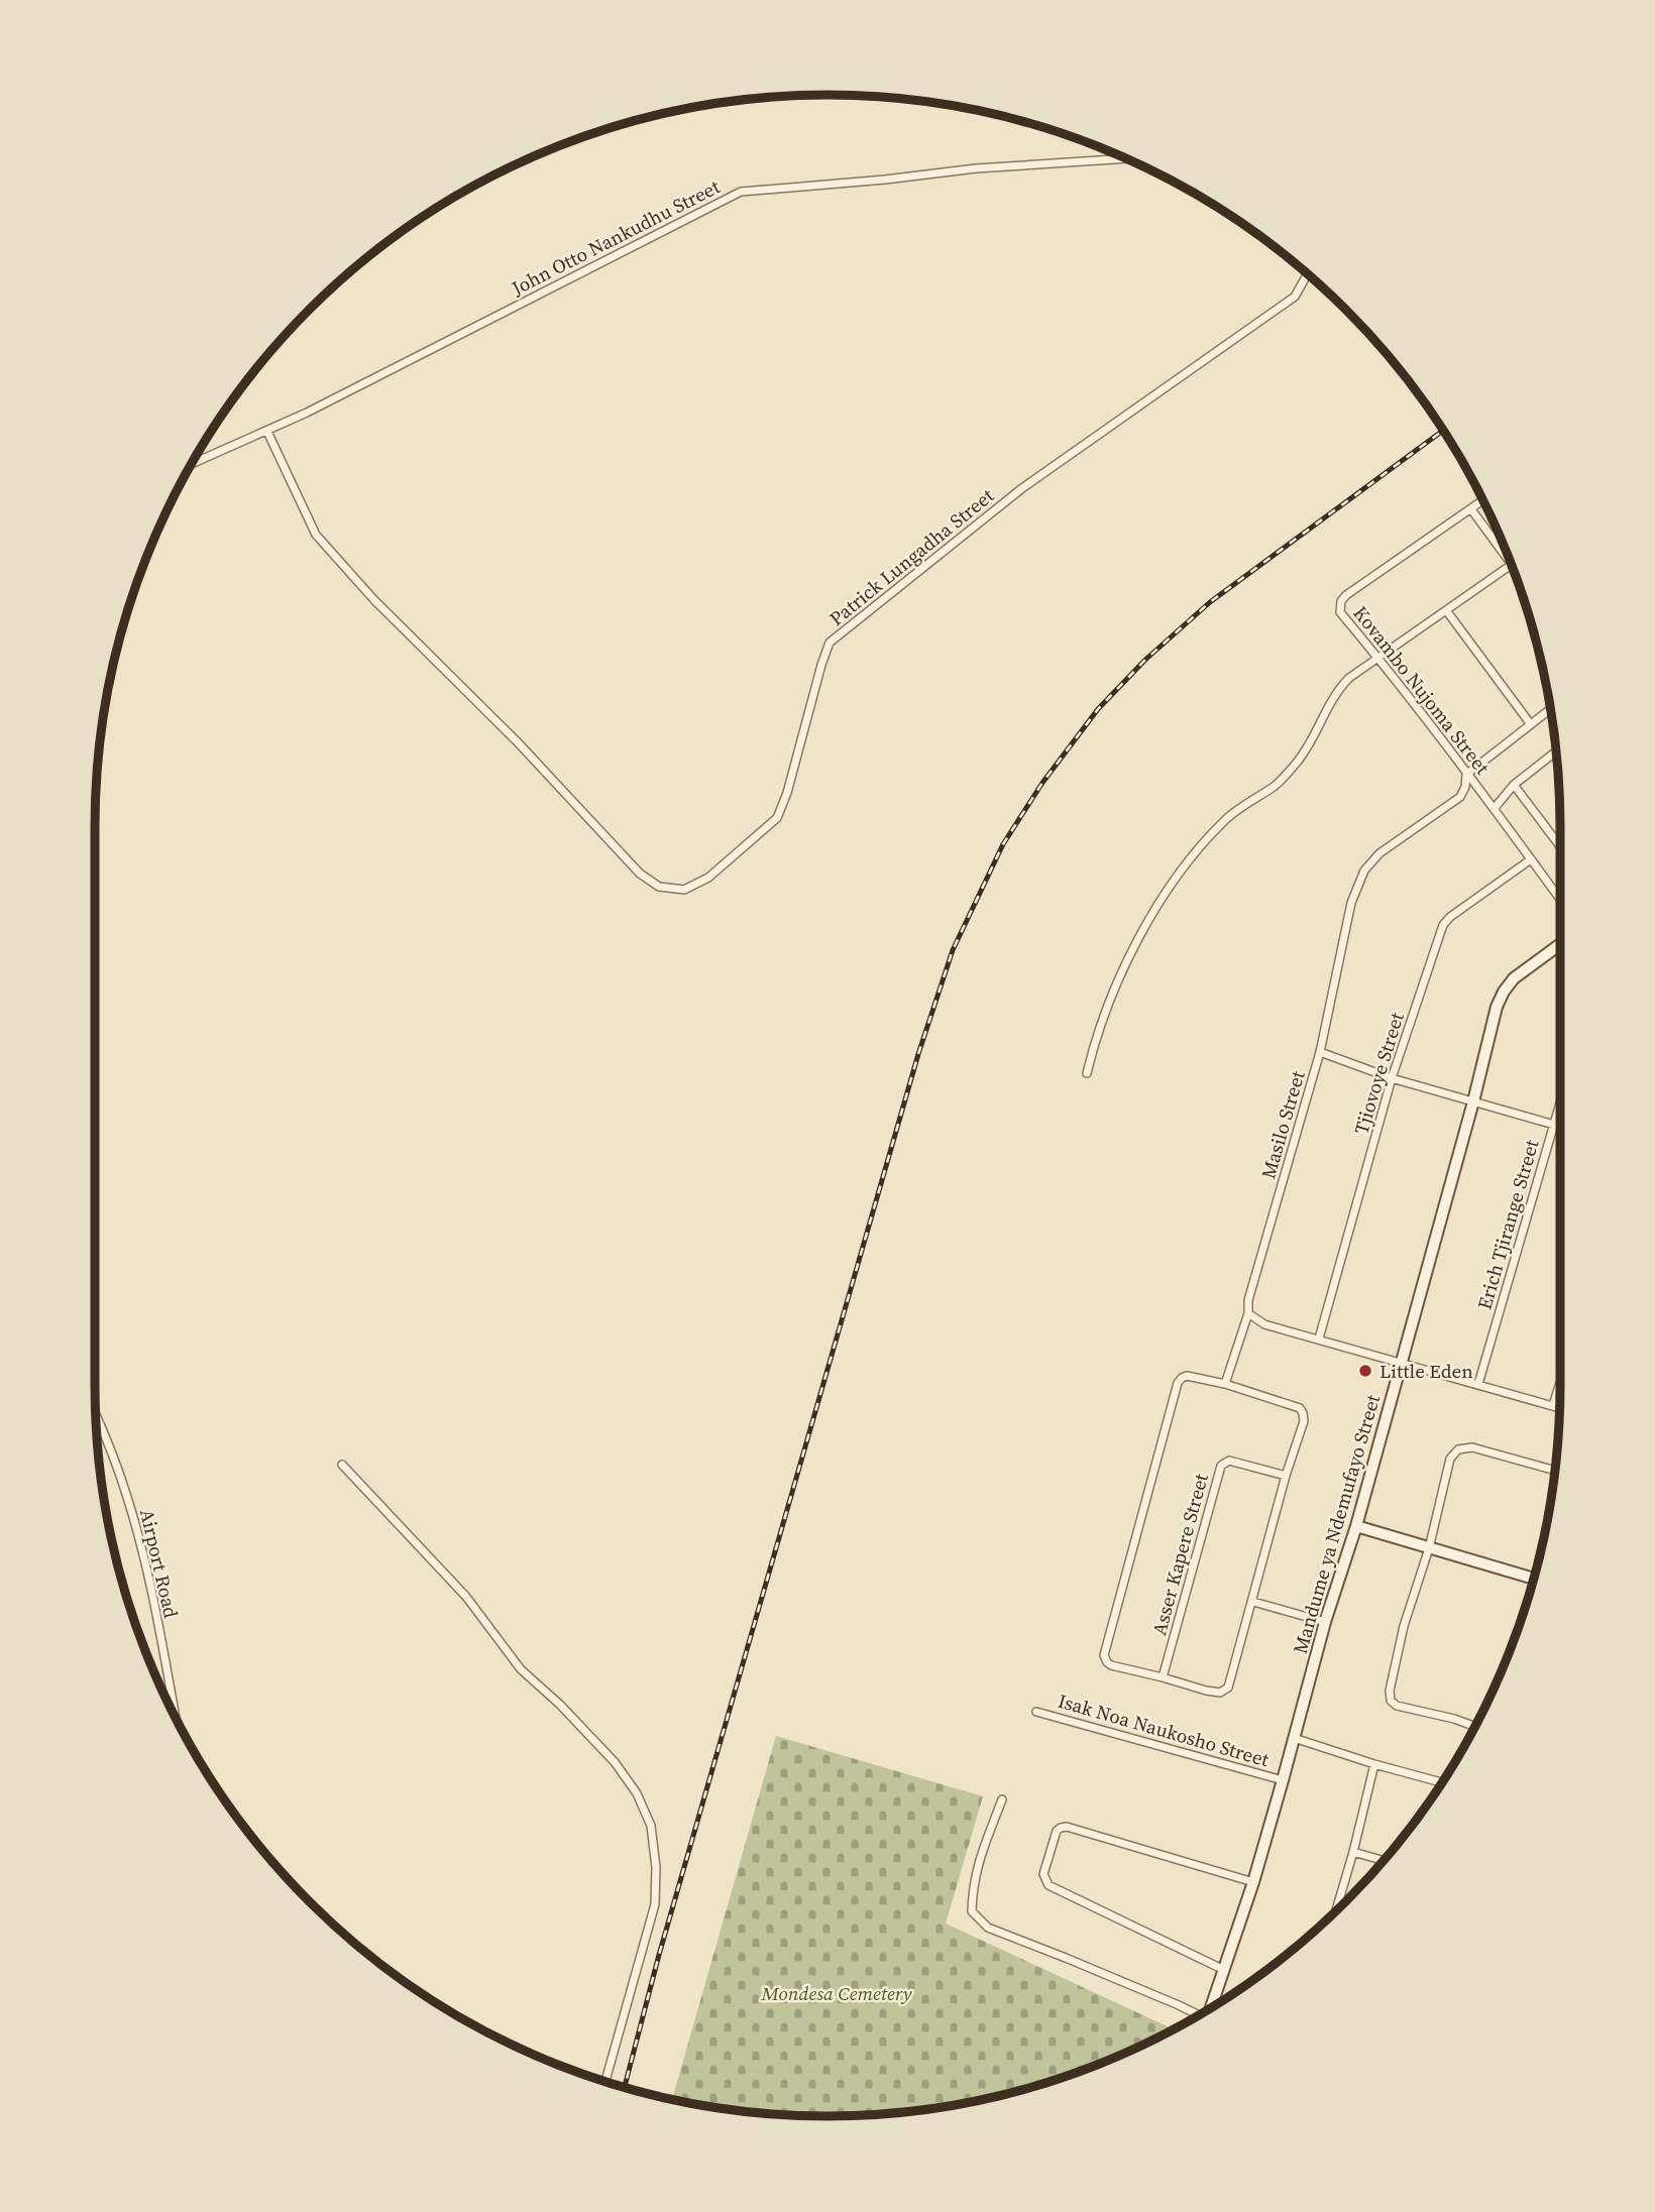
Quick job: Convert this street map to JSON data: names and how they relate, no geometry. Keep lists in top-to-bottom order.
{
  "streets": {
    "street": [
      "John Otto Nankudhu Street",
      "Patrick Lungadha Street",
      "Kovambo Nujoma Street",
      "Tjiovoye Street",
      "Masilo Street",
      "Erich Tjirange Street",
      "Mandume ya Ndemufayo Street",
      "Asser Kapere Street",
      "Airport Road",
      "Isak Noa Naukosho Street"
    ]
  },
  "crossings": [
    ["John Otto Nankudhu Street", "Patrick Lungadha Street"],
    ["Kovambo Nujoma Street", "Tjiovoye Street"],
    ["Kovambo Nujoma Street", "Masilo Street"],
    ["Mandume ya Ndemufayo Street", "Isak Noa Naukosho Street"]
  ],
  "parks": ["Mondesa Cemetery"],
  "places": ["Little Eden"]
}
